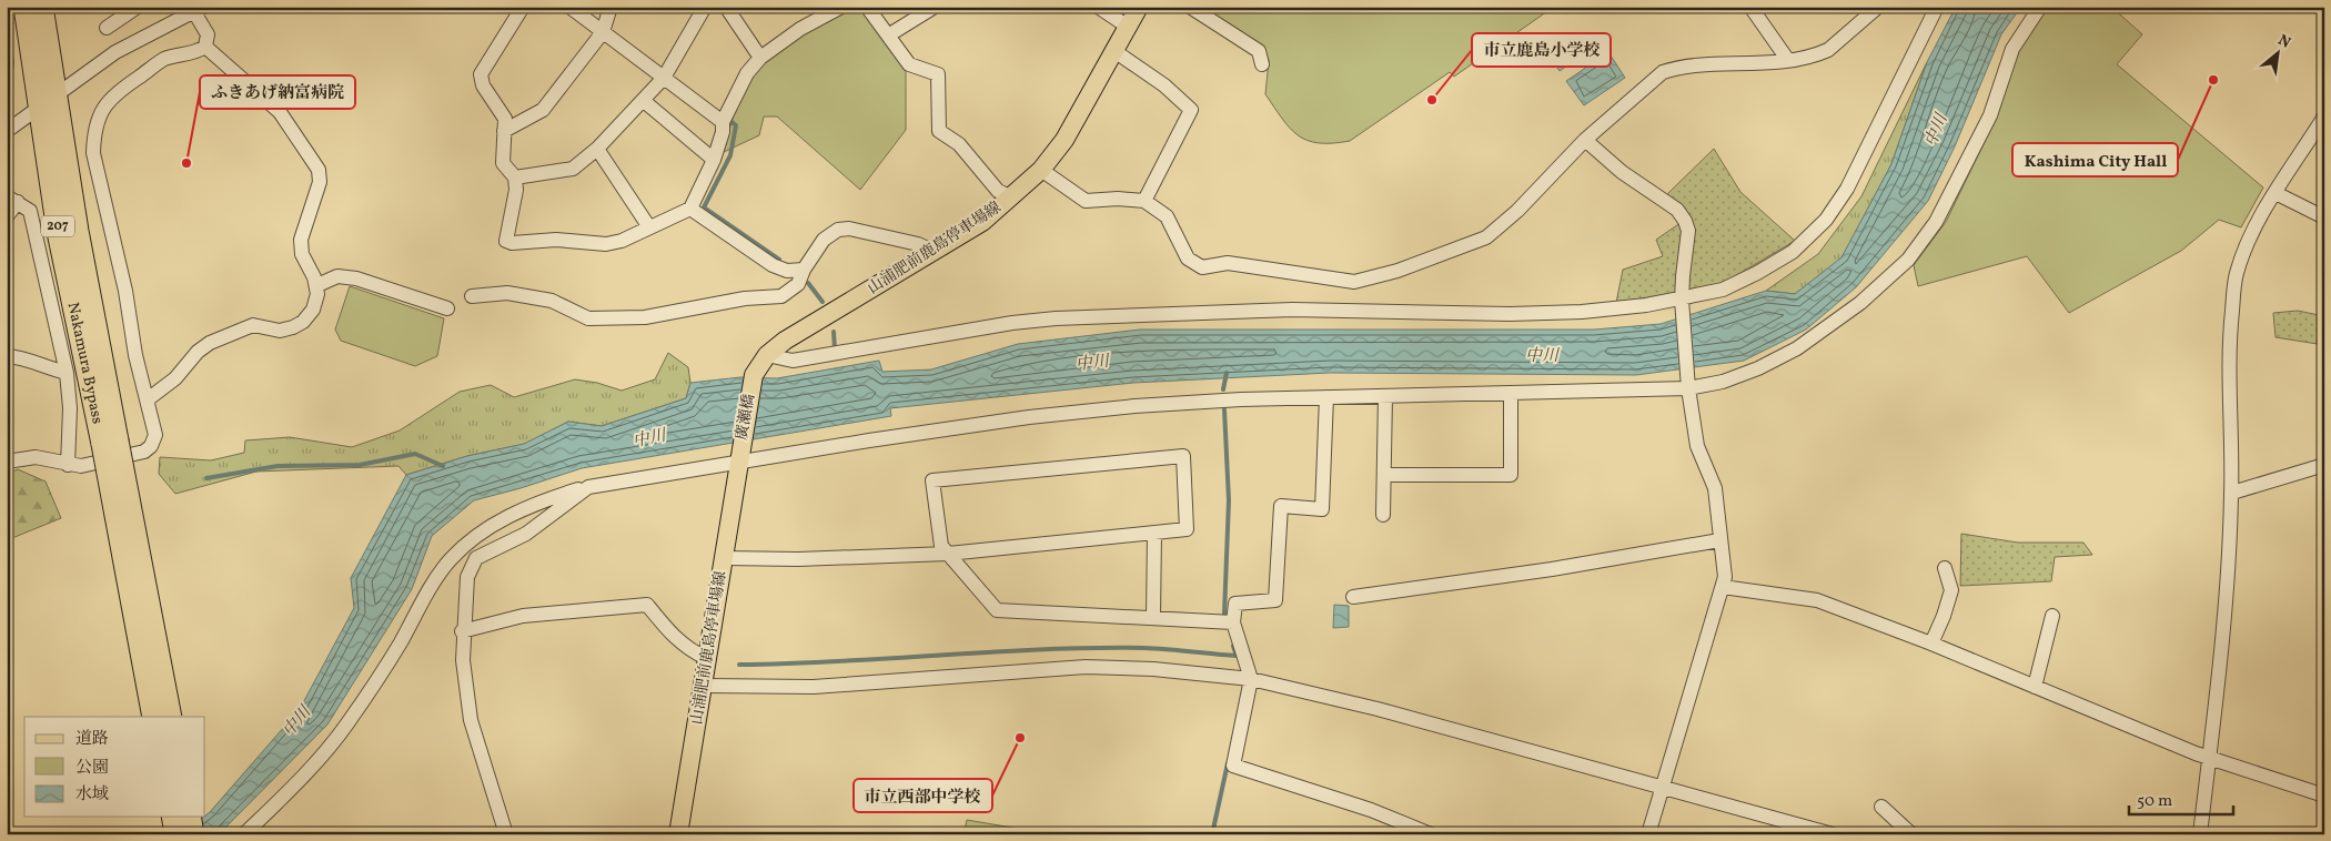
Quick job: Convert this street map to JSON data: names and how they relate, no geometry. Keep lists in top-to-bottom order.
{
  "streets": {
    "highway": ["207", "Nakamura Bypass"],
    "main road": ["山浦肥前鹿島停車場線", "廣瀬橋"]
  },
  "crossings": [
    ["山浦肥前鹿島停車場線", "廣瀬橋"]
  ],
  "water": ["中川"],
  "places": [
    "Kashima City Hall",
    "市立鹿島小学校",
    "ふきあげ納富病院",
    "市立西部中学校"
  ],
  "legend": ["道路", "公園", "水域"],
  "scale_bar": "50 m",
  "north": "top right"
}
